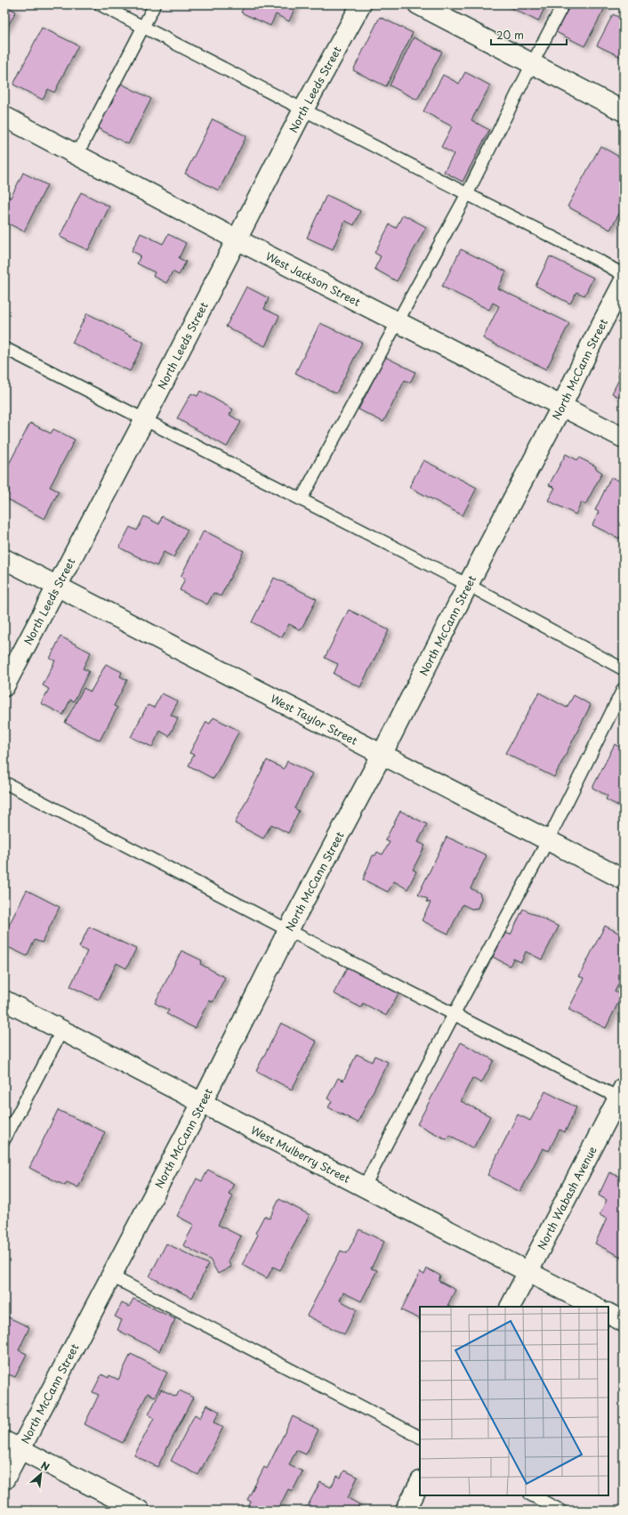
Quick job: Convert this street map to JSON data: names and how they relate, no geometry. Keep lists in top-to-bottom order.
{
  "streets": {
    "street": [
      "North Leeds Street",
      "West Jackson Street",
      "North McCann Street",
      "West Taylor Street",
      "West Mulberry Street",
      "North Wabash Avenue"
    ]
  },
  "crossings": [
    ["North Leeds Street", "West Jackson Street"],
    ["North Leeds Street", "West Taylor Street"],
    ["West Jackson Street", "North McCann Street"],
    ["North McCann Street", "West Taylor Street"],
    ["North McCann Street", "West Mulberry Street"],
    ["West Mulberry Street", "North Wabash Avenue"]
  ],
  "scale_bar": "20 m",
  "north": "top right"
}
